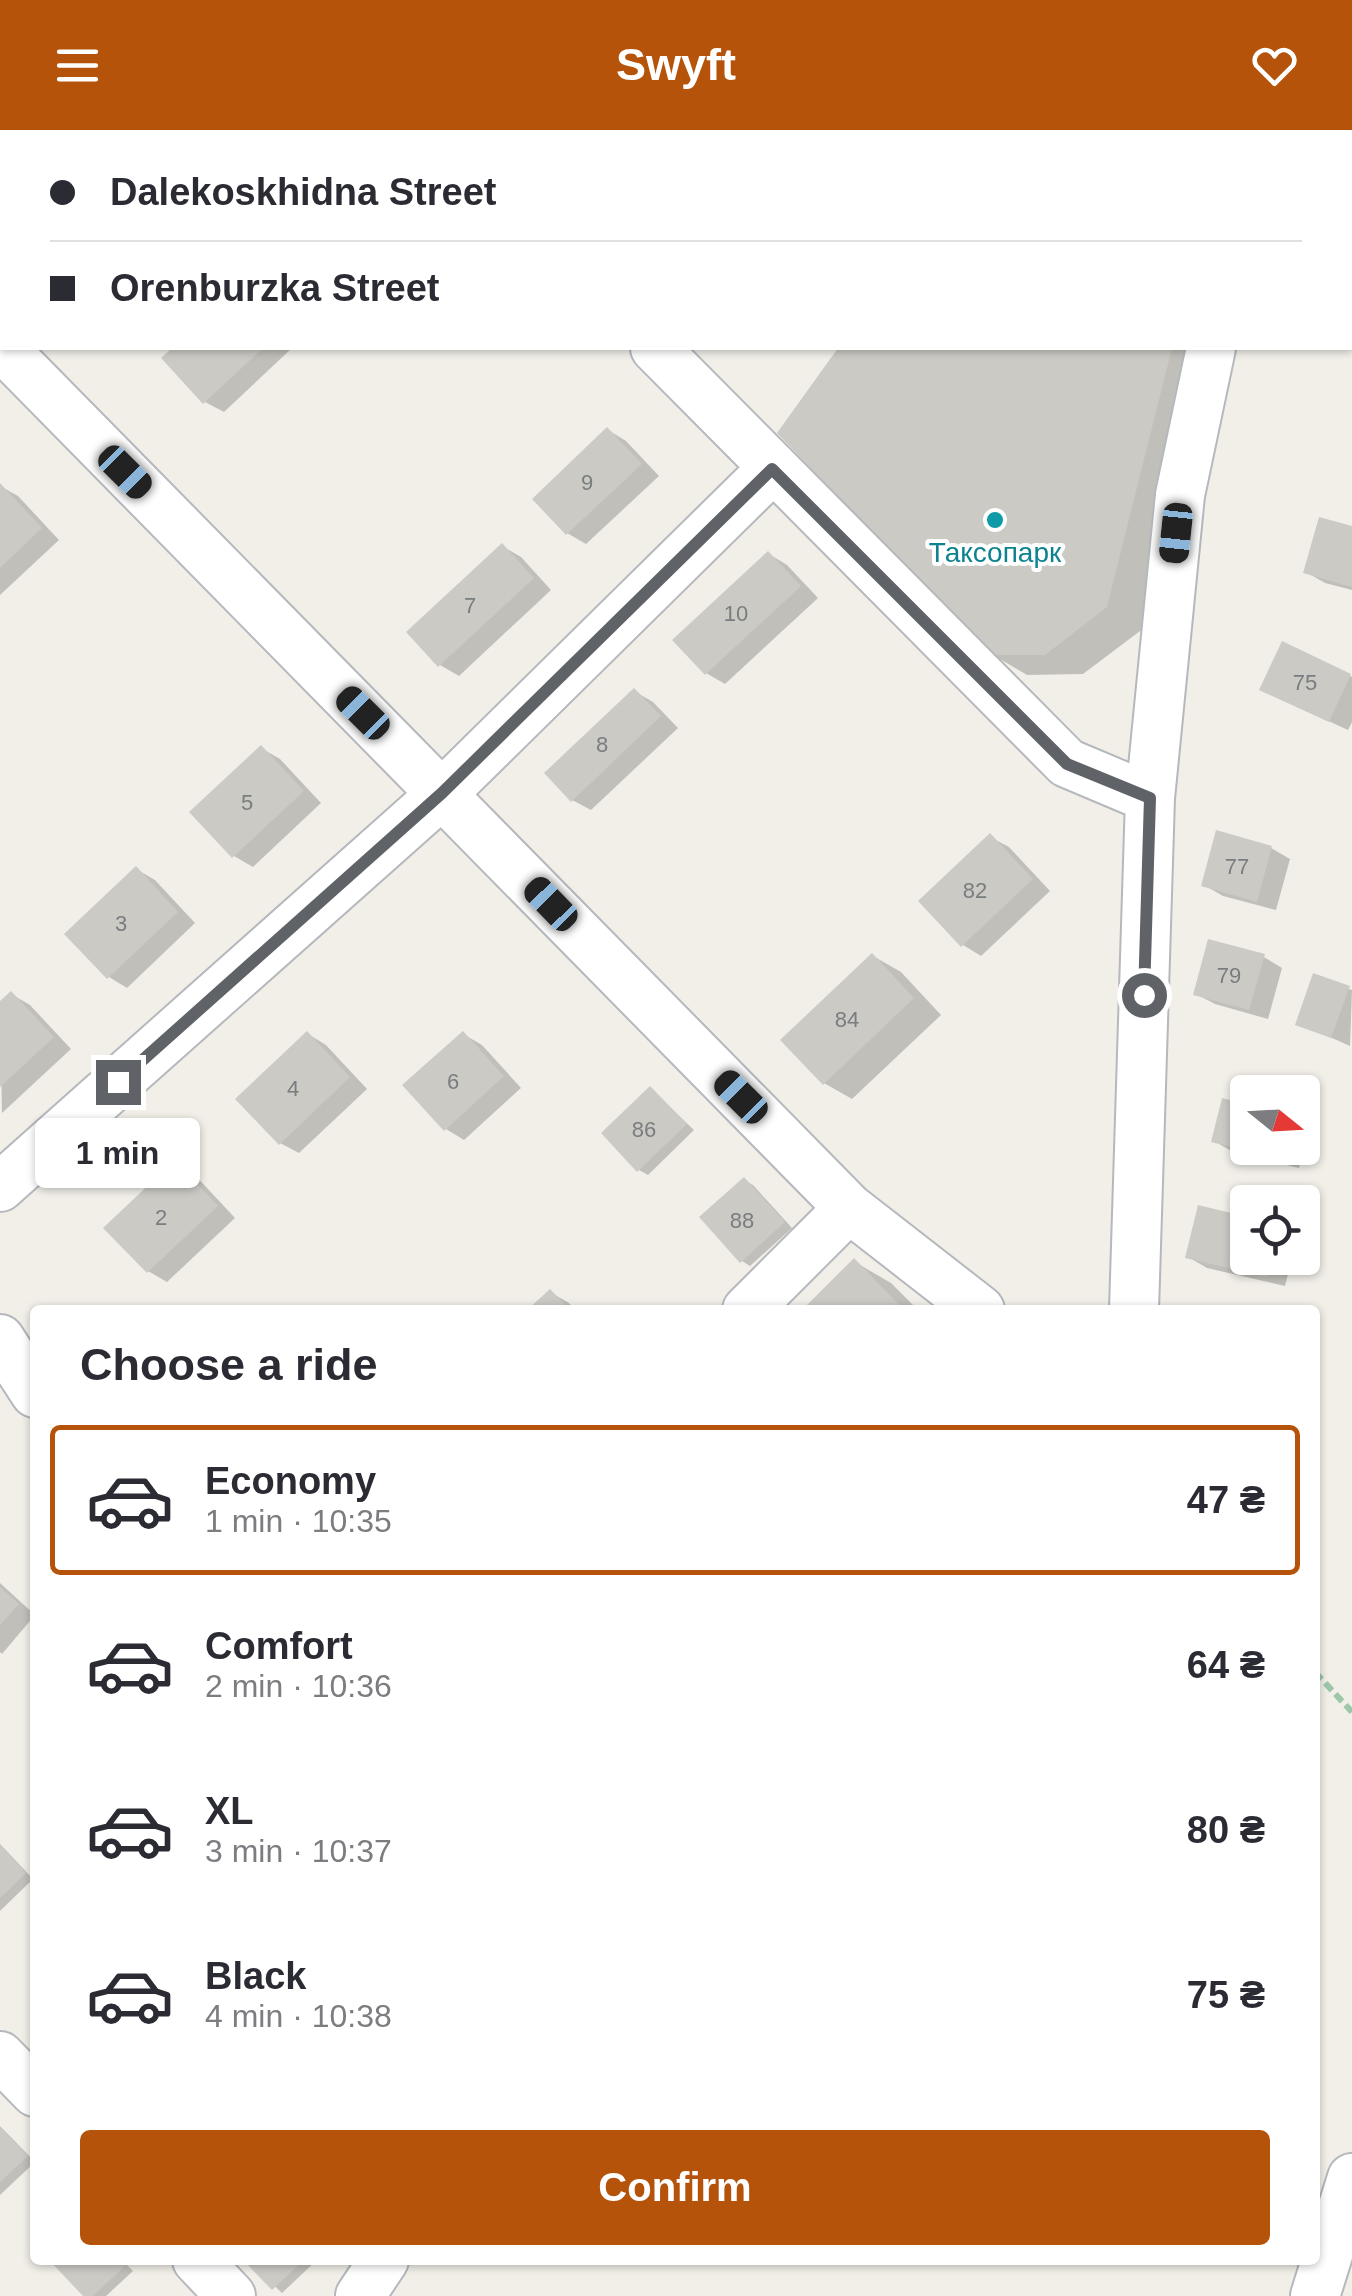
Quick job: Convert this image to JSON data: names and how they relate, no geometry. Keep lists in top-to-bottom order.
{
  "places": ["Таксопарк"],
  "house_numbers": [
    "9",
    "7",
    "10",
    "75",
    "8",
    "5",
    "77",
    "82",
    "3",
    "79",
    "84",
    "6",
    "4",
    "86",
    "2",
    "88"
  ],
  "north": "right",
  "page": {
    "header": "Swyft",
    "banner": ["Dalekoskhidna Street", "Orenburzka Street"],
    "bubble": "1 min",
    "heading": "Choose a ride",
    "list": [
      {
        "name": "Economy",
        "note": "1 min · 10:35",
        "value": "47 ₴"
      },
      {
        "name": "Comfort",
        "note": "2 min · 10:36",
        "value": "64 ₴"
      },
      {
        "name": "XL",
        "note": "3 min · 10:37",
        "value": "80 ₴"
      },
      {
        "name": "Black",
        "note": "4 min · 10:38",
        "value": "75 ₴"
      }
    ],
    "buttons": "Confirm"
  }
}
